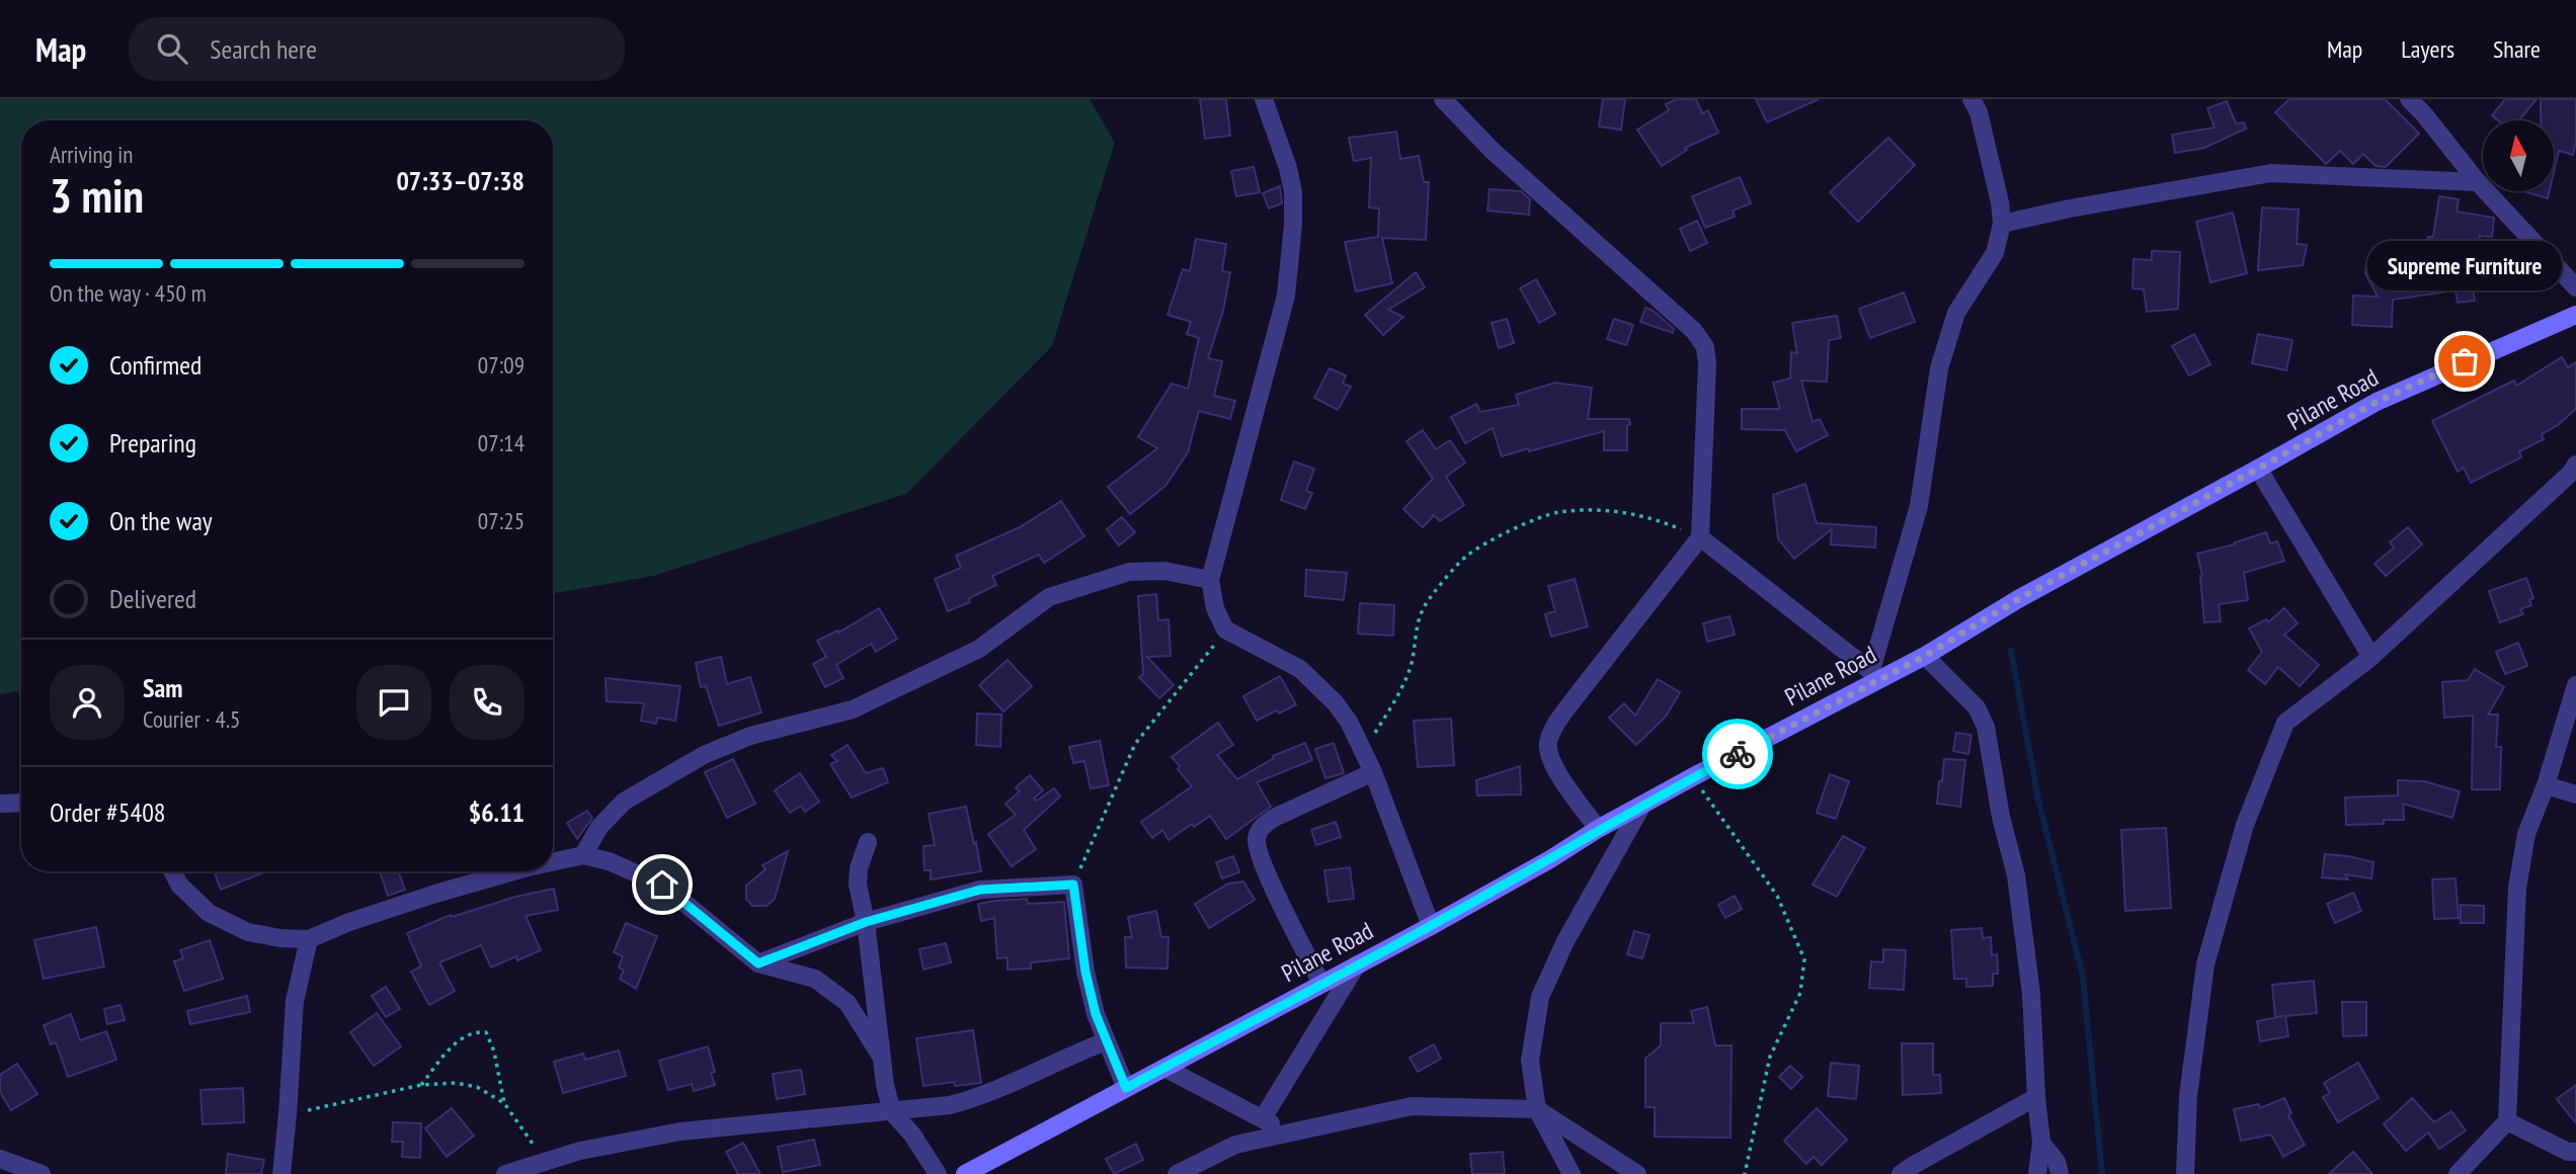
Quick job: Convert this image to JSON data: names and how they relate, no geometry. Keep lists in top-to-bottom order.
{
  "streets": {
    "main road": ["Pilane Road"]
  },
  "places": ["Supreme Furniture"],
  "north": "top",
  "page": {
    "header": "Map",
    "search": "Search here",
    "nav": ["Map", "Layers", "Share"],
    "heading": ["3 min", "Arriving in", "07:33–07:38"],
    "panel": [
      "Sam",
      "Courier · 4.5",
      "Order #5408",
      "$6.11"
    ],
    "bubble": "Supreme Furniture",
    "bar": "On the way · 450 m",
    "list": [
      ["Confirmed", "07:09"],
      ["Preparing", "07:14"],
      ["On the way", "07:25"],
      "Delivered"
    ]
  }
}
